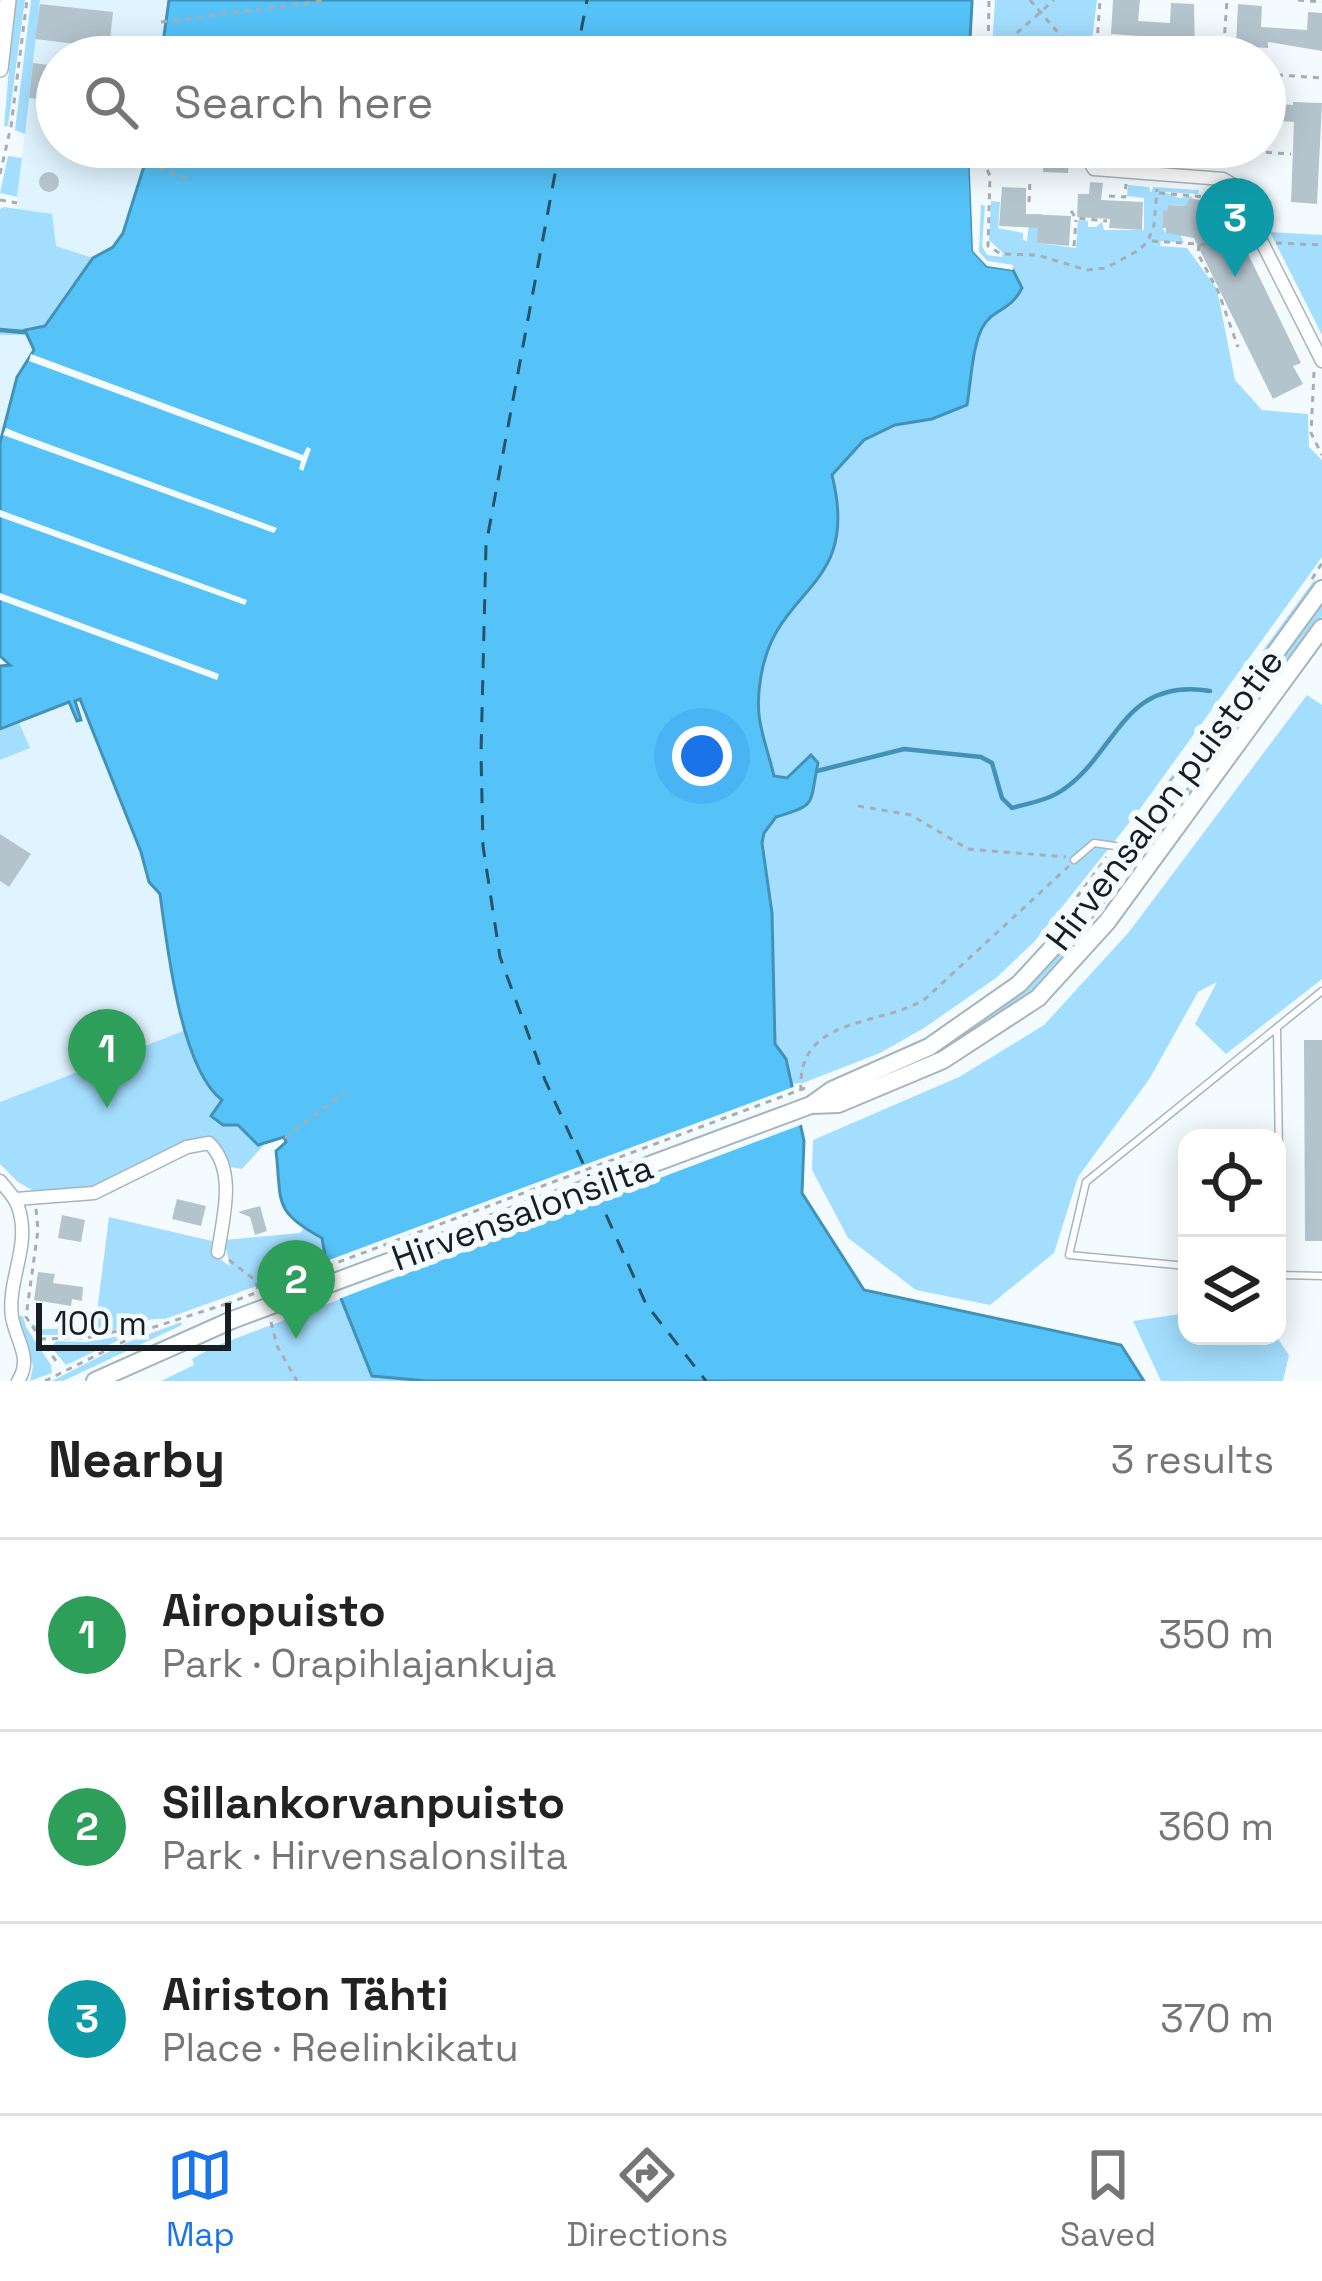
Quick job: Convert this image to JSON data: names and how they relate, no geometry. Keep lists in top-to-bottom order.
{
  "streets": {
    "main road": ["Hirvensalon puistotie", "Hirvensalonsilta"]
  },
  "crossings": [
    ["Hirvensalon puistotie", "Hirvensalonsilta"]
  ],
  "scale_bar": "100 m",
  "page": {
    "search": "Search here",
    "pins": ["3", "1", "2"],
    "scale": "100 m",
    "heading": ["Nearby", "3 results"],
    "list": [
      {
        "mark": "1",
        "name": "Airopuisto",
        "note": "Park · Orapihlajankuja",
        "value": "350 m"
      },
      {
        "mark": "2",
        "name": "Sillankorvanpuisto",
        "note": "Park · Hirvensalonsilta",
        "value": "360 m"
      },
      {
        "mark": "3",
        "name": "Airiston Tähti",
        "note": "Place · Reelinkikatu",
        "value": "370 m"
      }
    ],
    "nav": ["Map", "Directions", "Saved"]
  }
}
